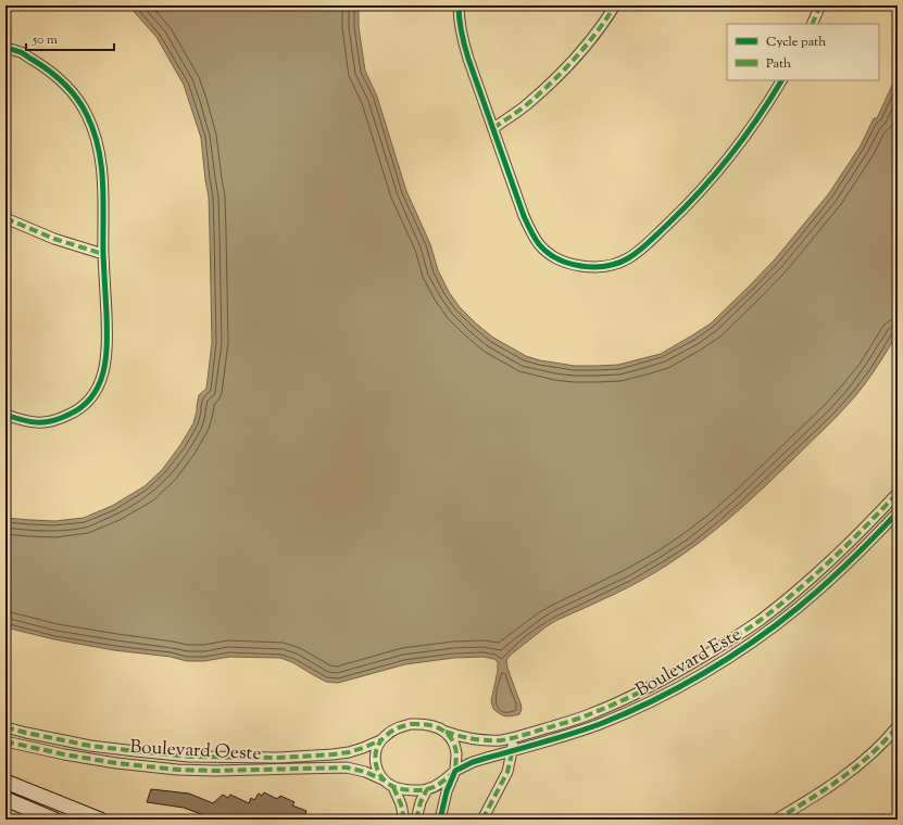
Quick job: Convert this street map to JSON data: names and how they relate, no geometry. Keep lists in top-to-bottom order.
{
  "streets": {
    "street": ["Boulevard Este", "Boulevard Oeste"]
  },
  "crossings": [
    ["Boulevard Este", "Boulevard Oeste"]
  ],
  "legend": ["Cycle path", "Path"],
  "scale_bar": "50 m"
}
